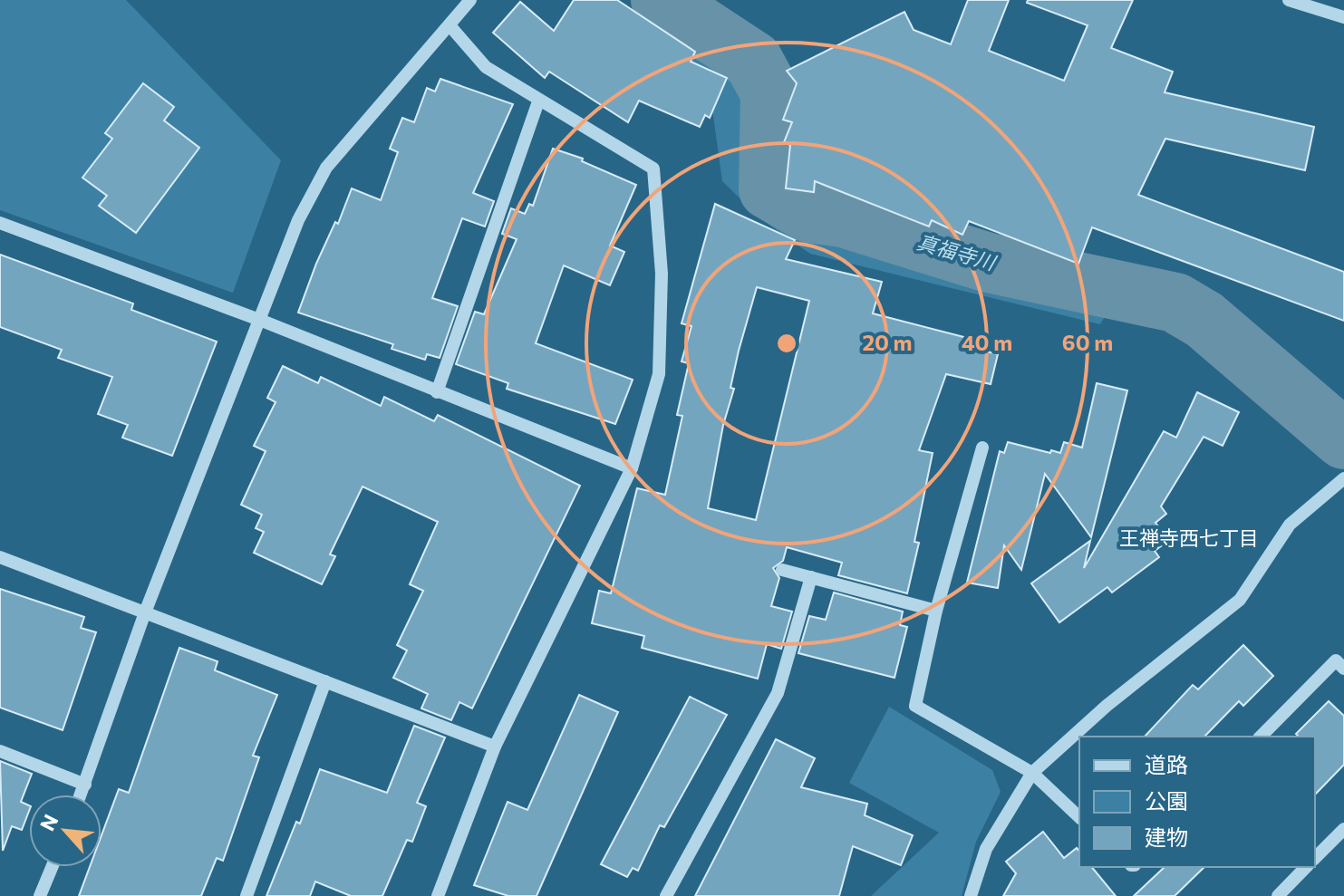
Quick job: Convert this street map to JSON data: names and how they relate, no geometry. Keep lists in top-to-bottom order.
{
  "districts": ["王禅寺西七丁目"],
  "water": ["真福寺川"],
  "legend": ["道路", "公園", "建物"],
  "north": "top left",
  "rings": ["20 m", "40 m", "60 m"]
}
